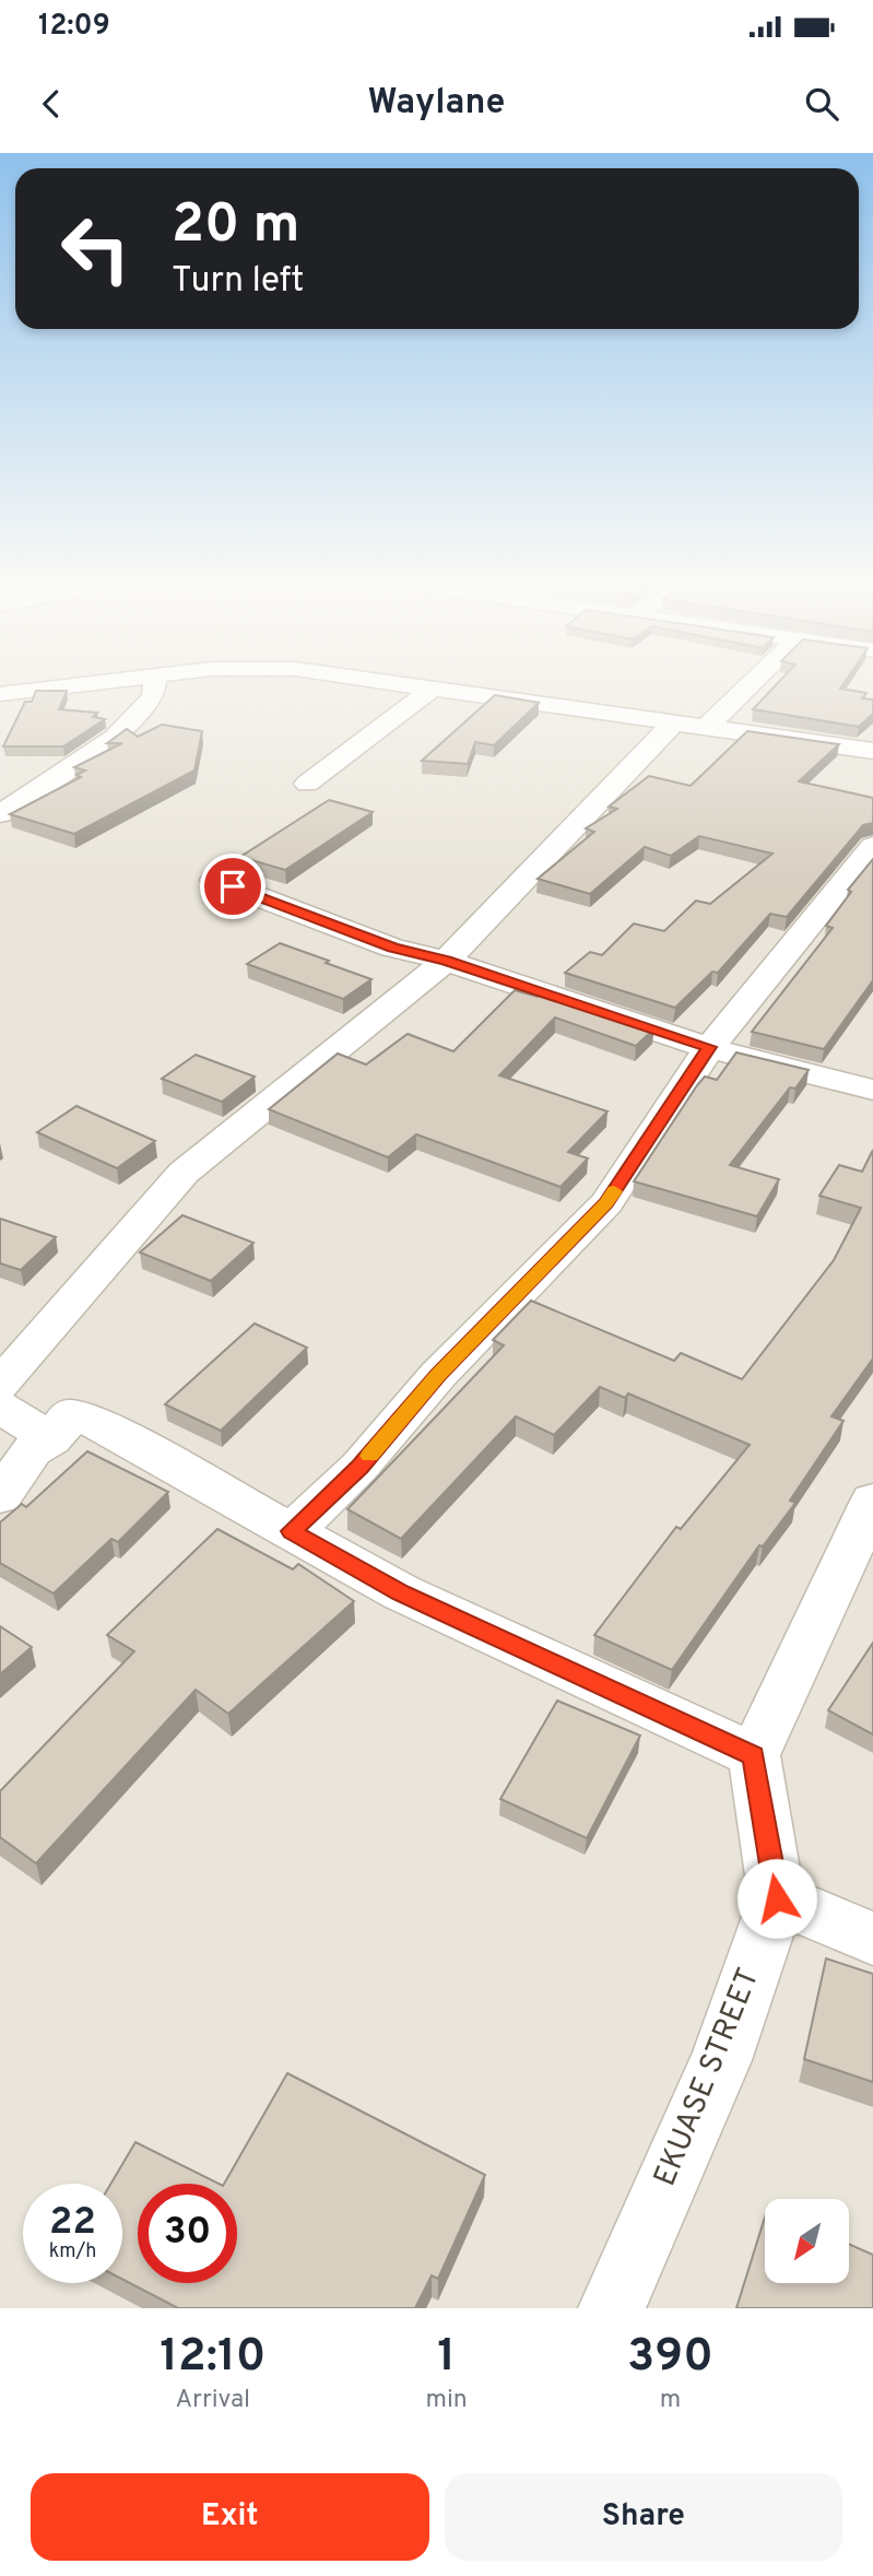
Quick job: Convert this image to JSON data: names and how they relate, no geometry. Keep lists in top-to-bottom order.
{
  "streets": {
    "street": ["EKUASE STREET"]
  },
  "north": "bottom left",
  "page": {
    "status": "12:09",
    "header": "Waylane",
    "turn": ["20 m", "Turn left"],
    "speed": "22 km/h",
    "limit": "30",
    "eta": [
      "12:10",
      "Arrival",
      "1",
      "min",
      "390",
      "m"
    ],
    "buttons": ["Exit", "Share"]
  }
}
